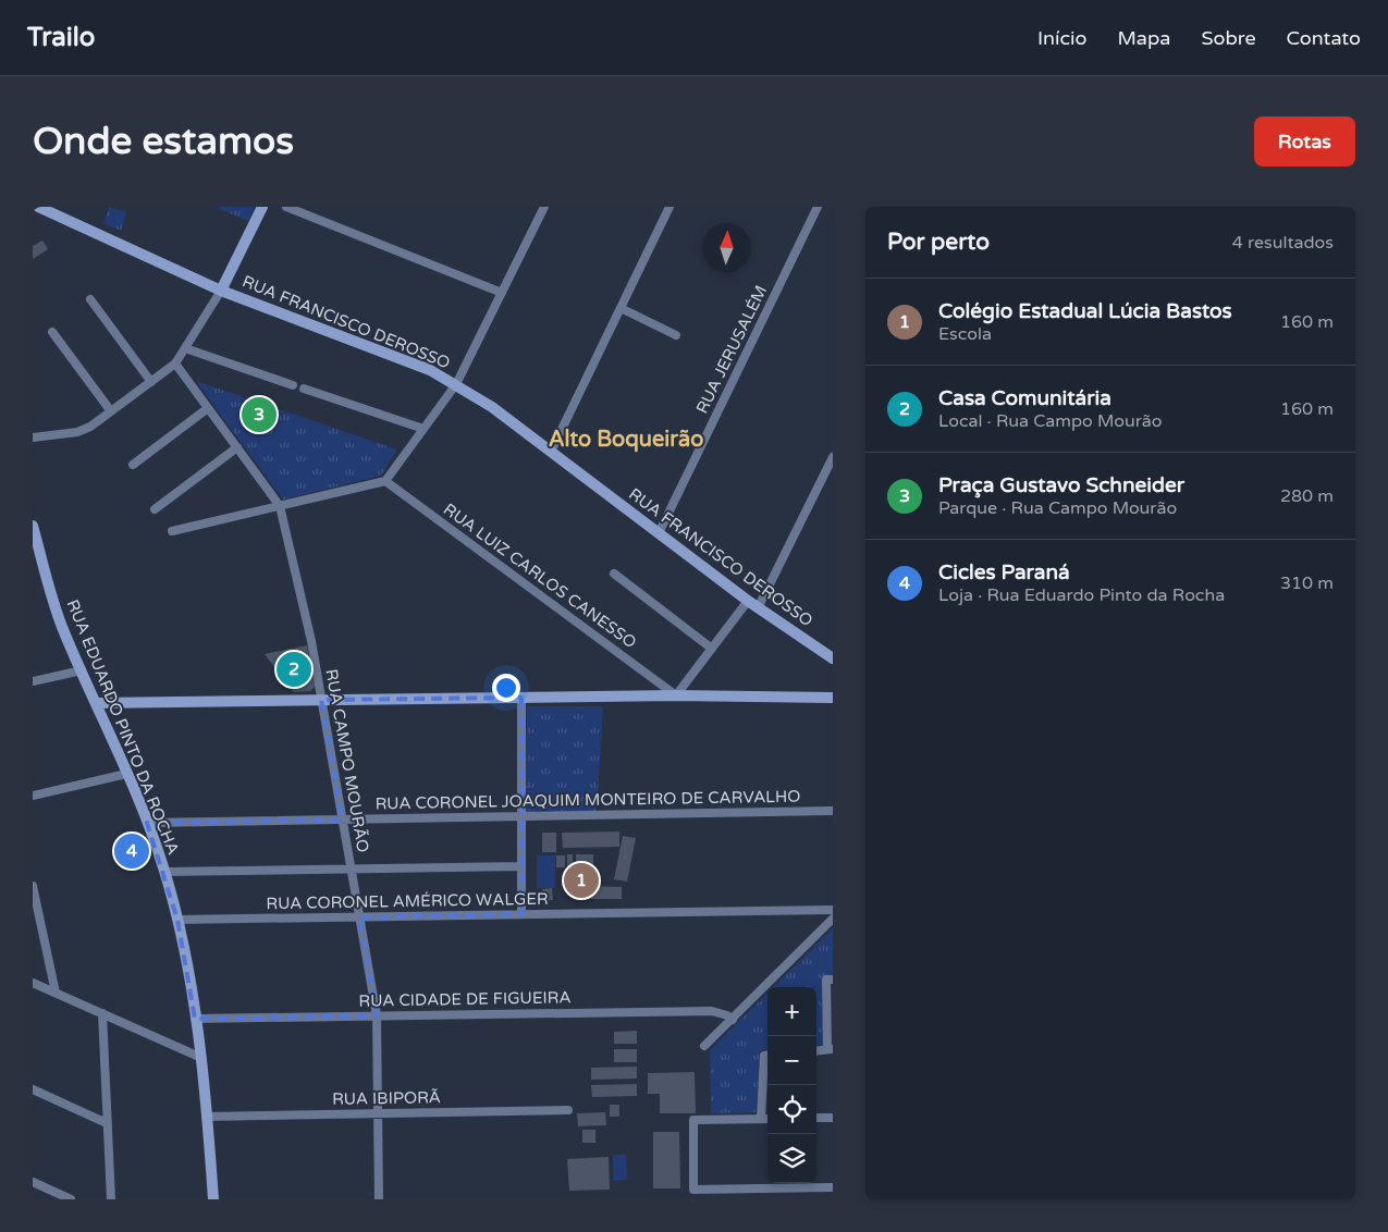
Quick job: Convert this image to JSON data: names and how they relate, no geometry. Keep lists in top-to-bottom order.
{
  "streets": {
    "street": [
      "RUA FRANCISCO DEROSSO",
      "RUA JERUSALÉM",
      "RUA LUIZ CARLOS CANESSO",
      "RUA EDUARDO PINTO DA ROCHA",
      "RUA CAMPO MOURÃO",
      "RUA CORONEL JOAQUIM MONTEIRO DE CARVALHO",
      "RUA CORONEL AMÉRICO WALGER",
      "RUA CIDADE DE FIGUEIRA",
      "RUA IBIPORÃ"
    ]
  },
  "crossings": [
    ["RUA FRANCISCO DEROSSO", "RUA JERUSALÉM"],
    ["RUA EDUARDO PINTO DA ROCHA", "RUA CORONEL JOAQUIM MONTEIRO DE CARVALHO"],
    ["RUA EDUARDO PINTO DA ROCHA", "RUA CORONEL AMÉRICO WALGER"],
    ["RUA EDUARDO PINTO DA ROCHA", "RUA CIDADE DE FIGUEIRA"],
    ["RUA EDUARDO PINTO DA ROCHA", "RUA IBIPORÃ"],
    ["RUA CAMPO MOURÃO", "RUA CORONEL JOAQUIM MONTEIRO DE CARVALHO"],
    ["RUA CAMPO MOURÃO", "RUA CORONEL AMÉRICO WALGER"],
    ["RUA CAMPO MOURÃO", "RUA CIDADE DE FIGUEIRA"],
    ["RUA CAMPO MOURÃO", "RUA IBIPORÃ"]
  ],
  "districts": ["Alto Boqueirão"],
  "north": "top",
  "page": {
    "header": "Trailo",
    "nav": [
      "Início",
      "Mapa",
      "Sobre",
      "Contato"
    ],
    "buttons": "Rotas",
    "title": "Onde estamos",
    "heading": ["Por perto", "4 resultados"],
    "list": [
      {
        "mark": "1",
        "name": "Colégio Estadual Lúcia Bastos",
        "note": "Escola",
        "value": "160 m"
      },
      {
        "mark": "2",
        "name": "Casa Comunitária",
        "note": "Local · Rua Campo Mourão",
        "value": "160 m"
      },
      {
        "mark": "3",
        "name": "Praça Gustavo Schneider",
        "note": "Parque · Rua Campo Mourão",
        "value": "280 m"
      },
      {
        "mark": "4",
        "name": "Cicles Paraná",
        "note": "Loja · Rua Eduardo Pinto da Rocha",
        "value": "310 m"
      }
    ],
    "pins": [
      "3",
      "2",
      "4",
      "1"
    ],
    "map_buttons": ["+", "−"]
  }
}
